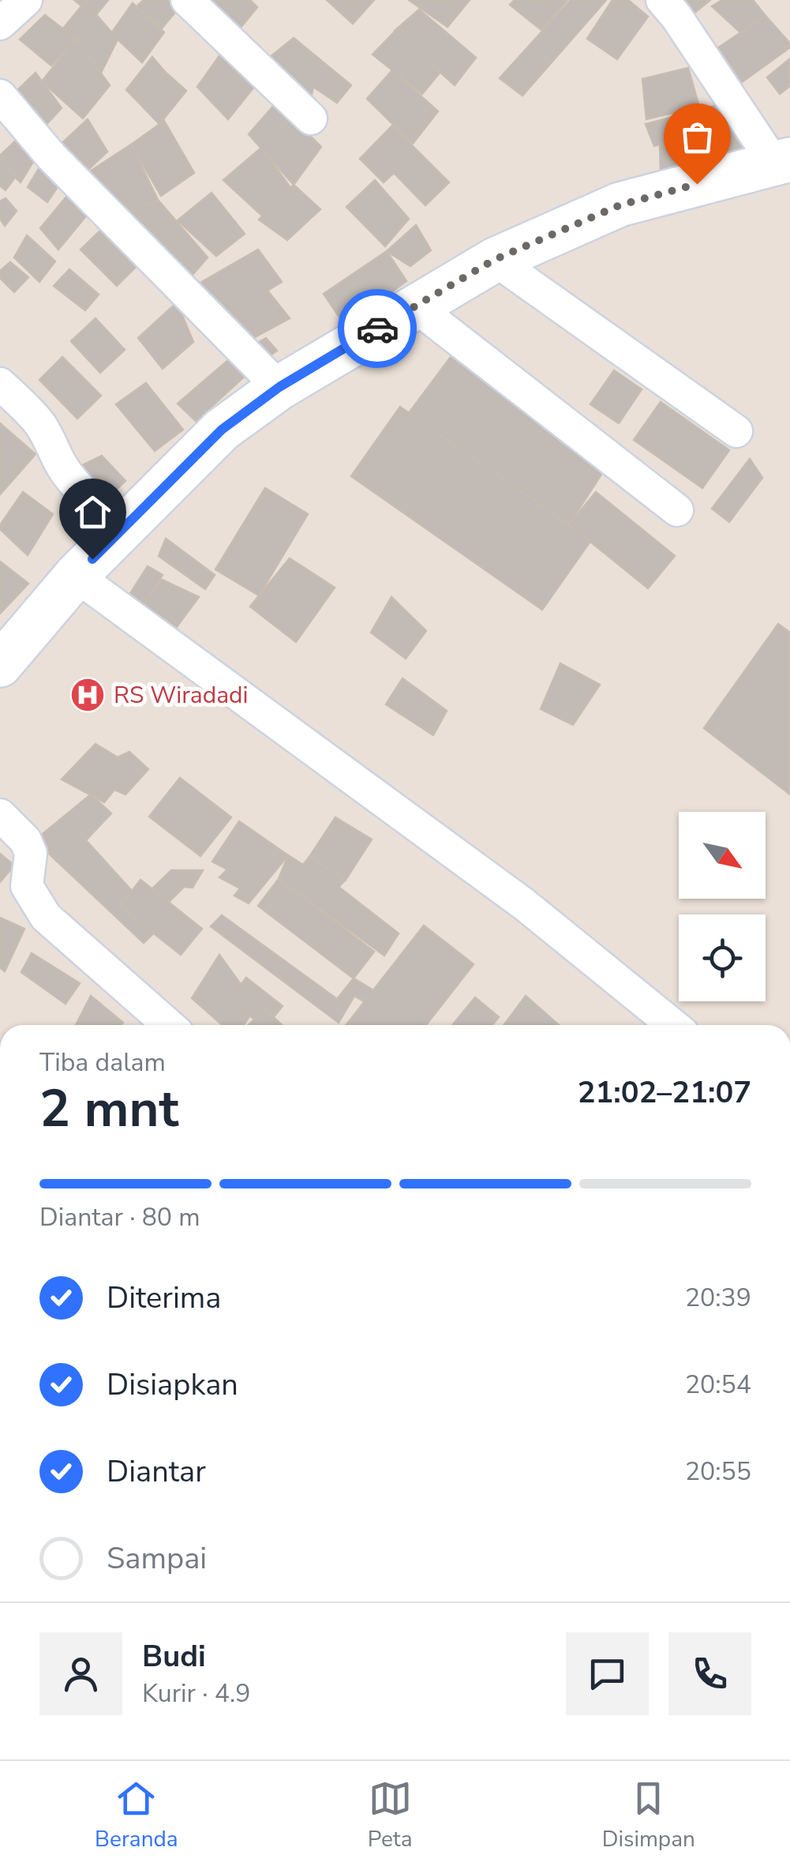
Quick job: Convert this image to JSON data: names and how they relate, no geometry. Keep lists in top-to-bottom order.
{
  "places": {
    "hospital": ["RS Wiradadi"]
  },
  "north": "bottom right",
  "page": {
    "heading": ["2 mnt", "Tiba dalam", "21:02–21:07"],
    "panel": ["Budi", "Kurir · 4.9"],
    "bar": "Diantar · 80 m",
    "list": [
      ["Diterima", "20:39"],
      ["Disiapkan", "20:54"],
      ["Diantar", "20:55"],
      "Sampai"
    ],
    "tabs": ["Beranda", "Peta", "Disimpan"]
  }
}
